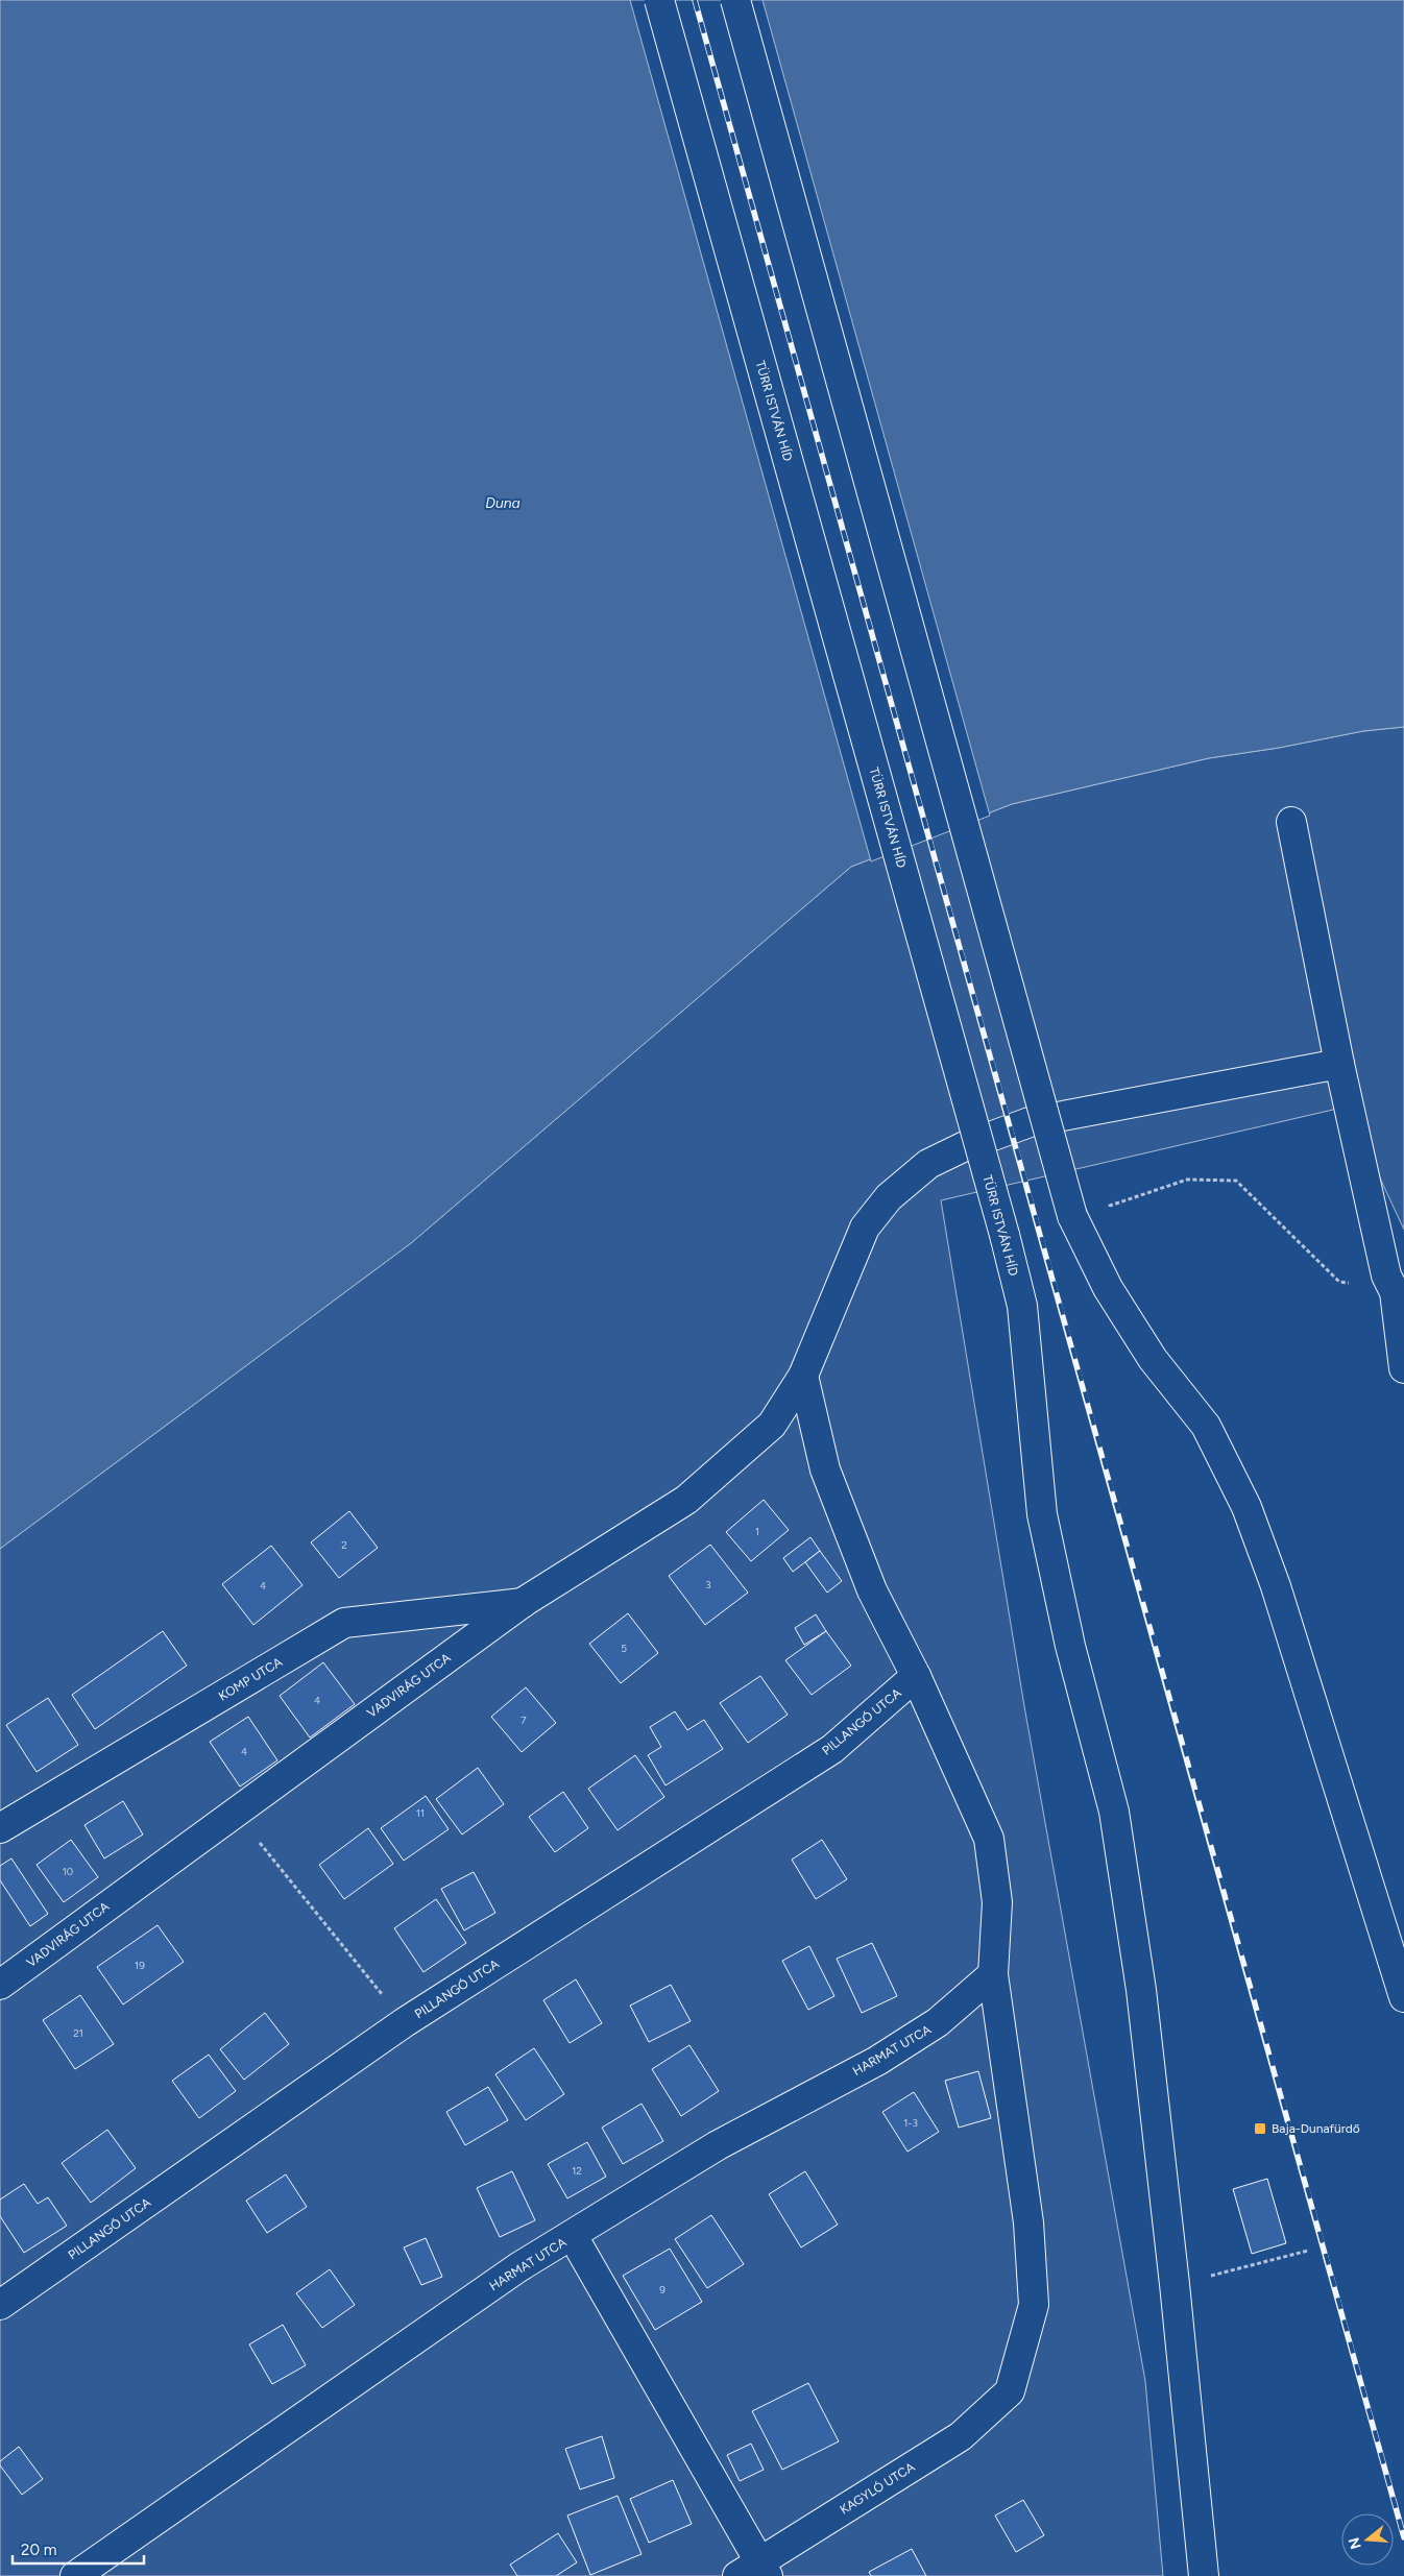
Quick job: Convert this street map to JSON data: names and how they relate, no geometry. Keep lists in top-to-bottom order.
{
  "streets": {
    "street": [
      "TÜRR ISTVÁN HÍD",
      "KOMP UTCA",
      "VADVIRÁG UTCA",
      "PILLANGÓ UTCA",
      "HARMAT UTCA",
      "KAGYLÓ UTCA"
    ]
  },
  "crossings": [
    ["KOMP UTCA", "VADVIRÁG UTCA"],
    ["HARMAT UTCA", "KAGYLÓ UTCA"]
  ],
  "water": ["Duna"],
  "places": {
    "transit": ["Baja-Dunafürdő"]
  },
  "house_numbers": [
    "1",
    "2",
    "3",
    "4",
    "5",
    "4",
    "7",
    "4",
    "11",
    "10",
    "19",
    "21",
    "1-3",
    "12",
    "9"
  ],
  "scale_bar": "20 m",
  "north": "left"
}
